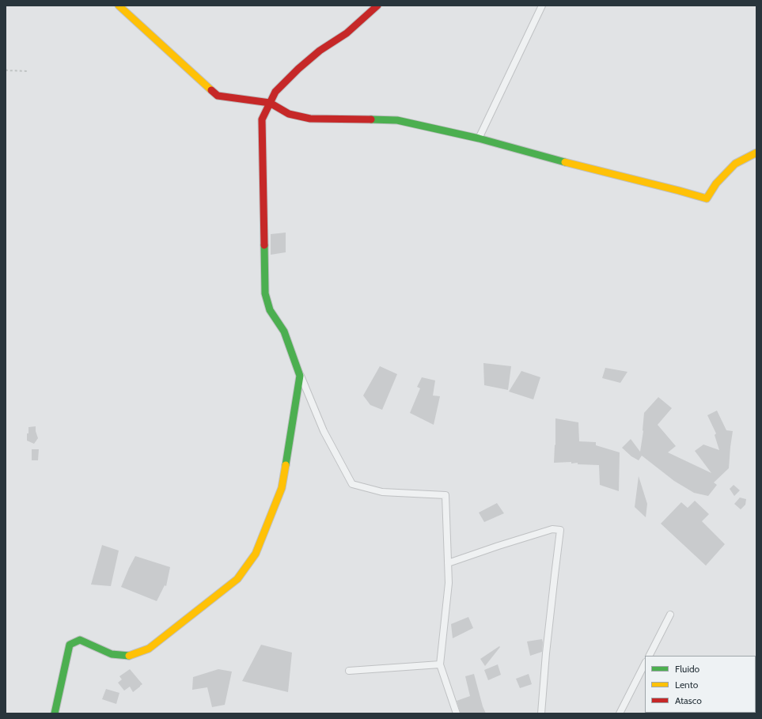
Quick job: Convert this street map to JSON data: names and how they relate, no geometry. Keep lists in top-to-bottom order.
{
  "legend": ["Fluido", "Lento", "Atasco"]
}
